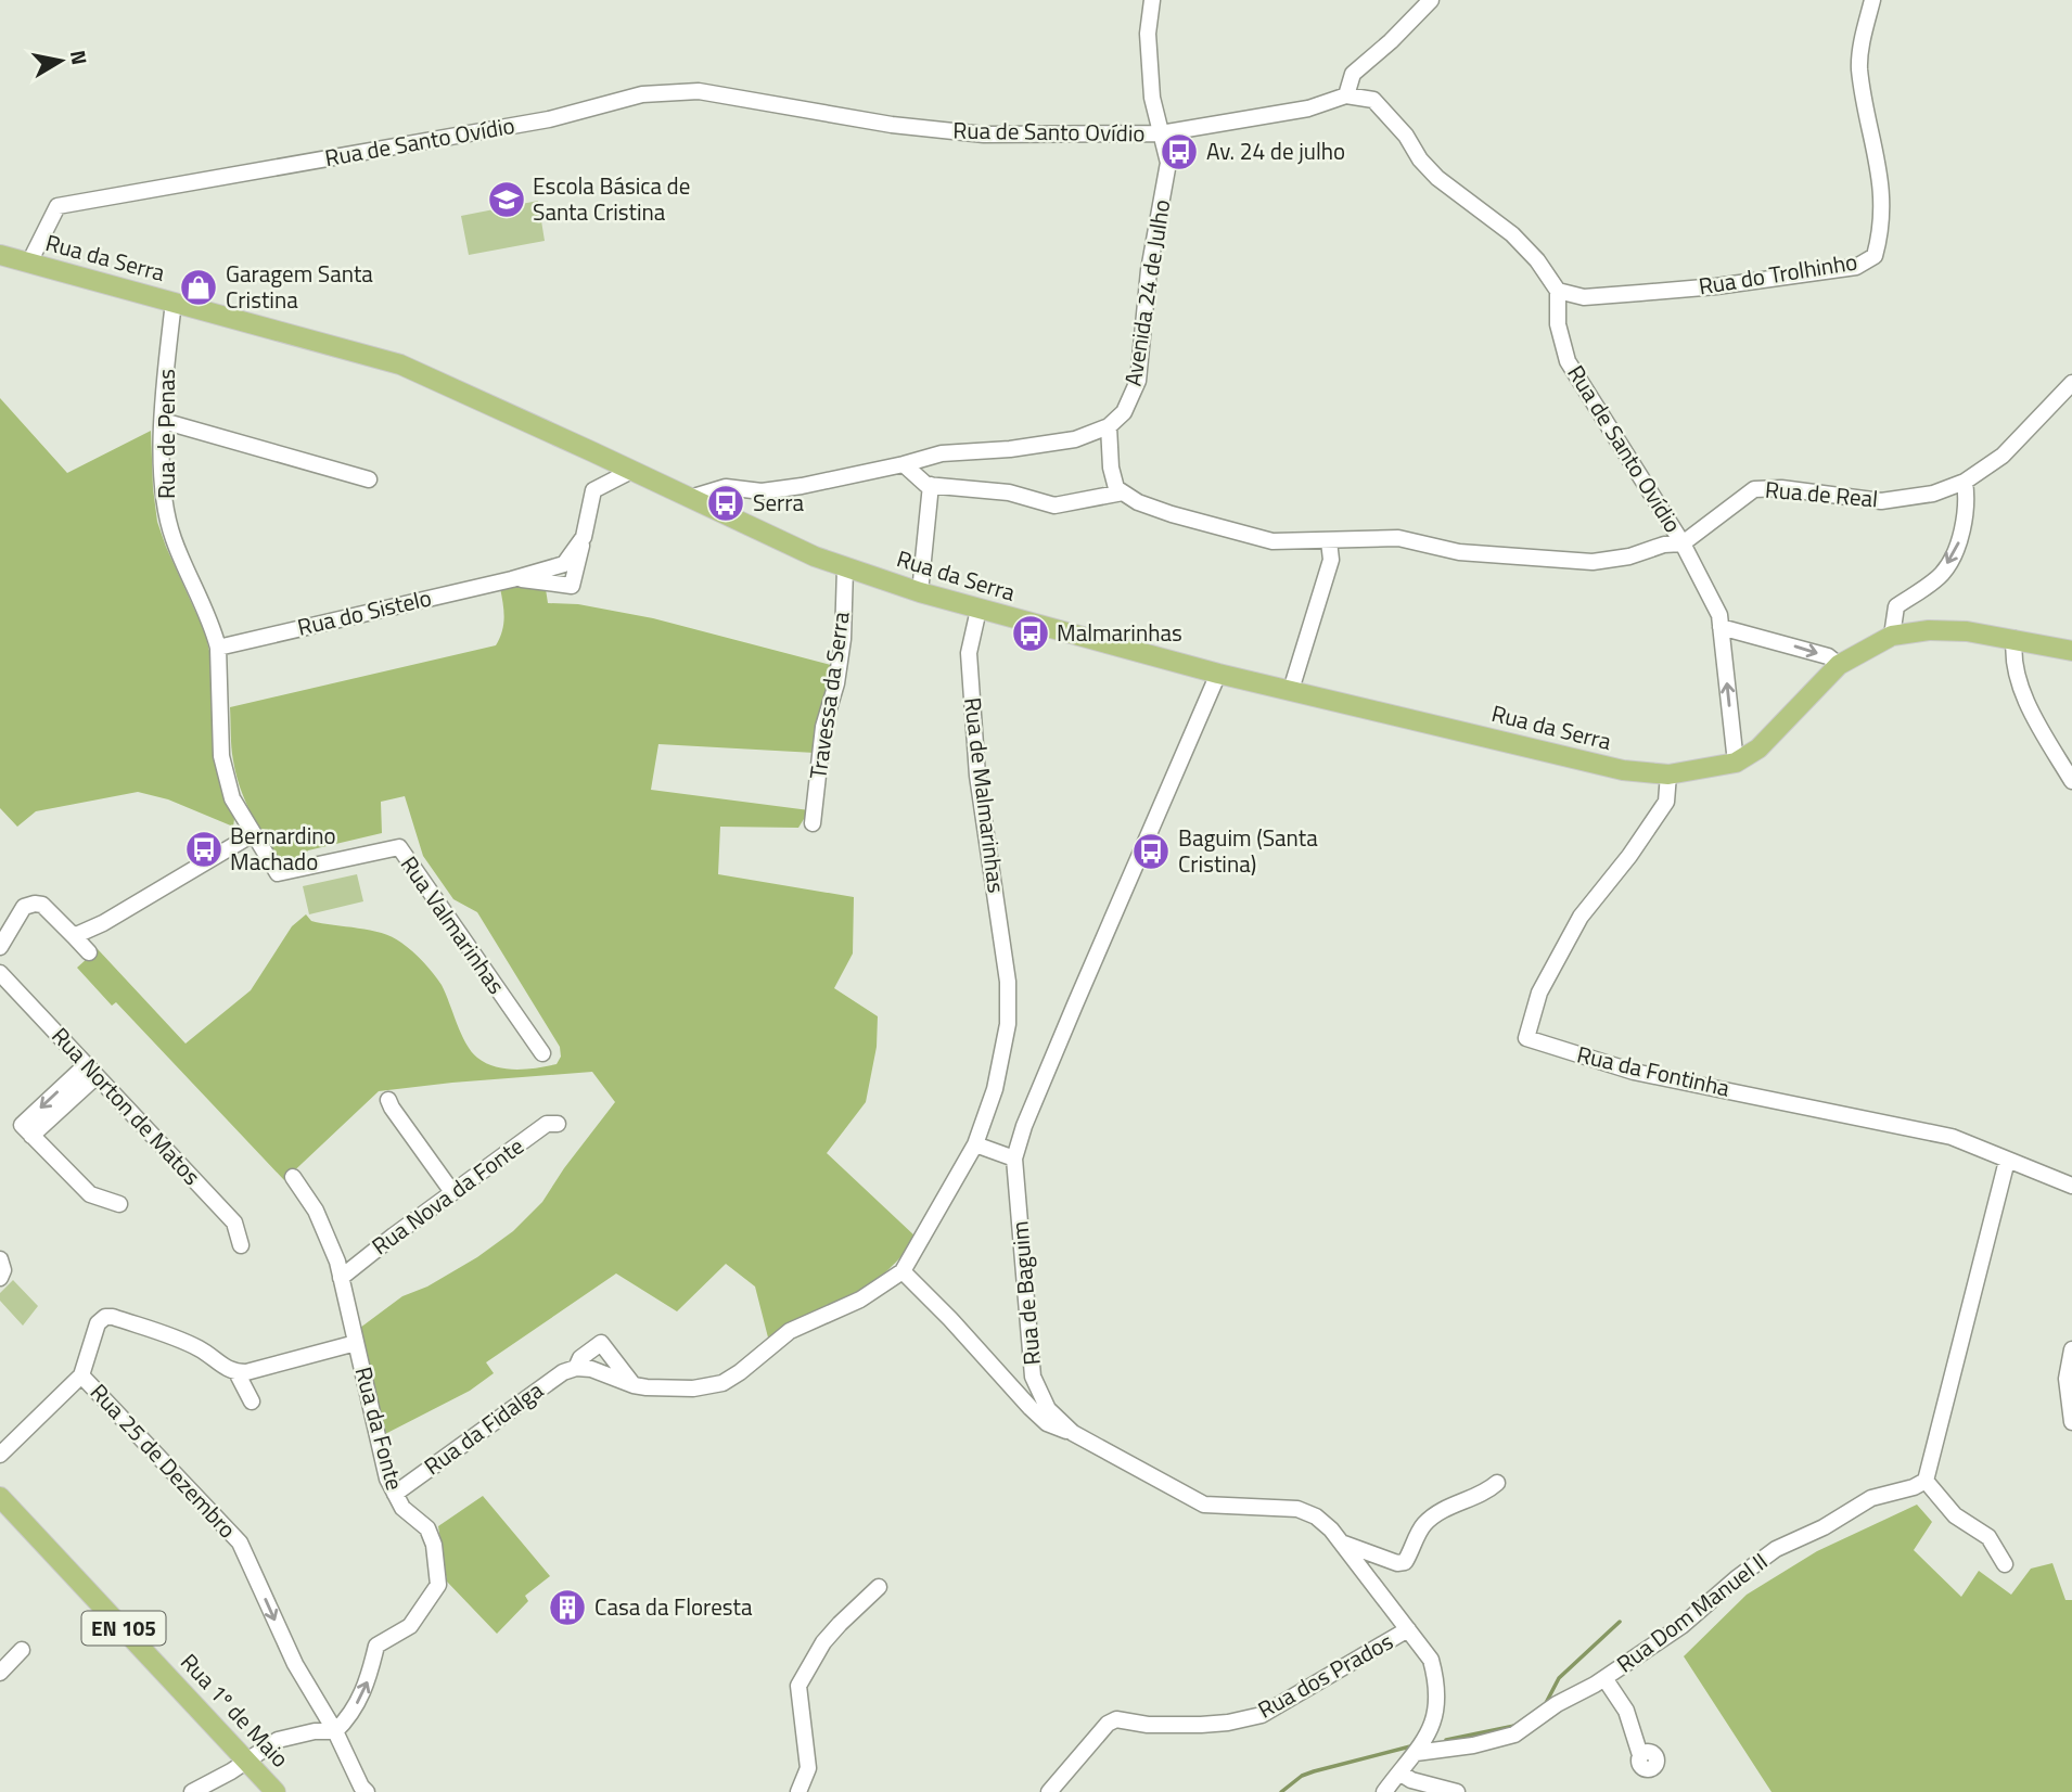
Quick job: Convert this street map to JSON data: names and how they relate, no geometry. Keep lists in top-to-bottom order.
{
  "streets": {
    "main road": ["Rua da Serra", "EN 105", "Rua 1º de Maio"],
    "street": [
      "Rua de Santo Ovídio",
      "Rua do Trolhinho",
      "Avenida 24 de Julho",
      "Rua de Penas",
      "Rua de Real",
      "Rua do Sistelo",
      "Travessa da Serra",
      "Rua de Malmarinhas",
      "Rua Valmarinhas",
      "Rua da Fontinha",
      "Rua Norton de Matos",
      "Rua Nova da Fonte",
      "Rua de Baguim",
      "Rua da Fonte",
      "Rua da Fidalga",
      "Rua 25 de Dezembro",
      "Rua Dom Manuel II",
      "Rua dos Prados"
    ]
  },
  "crossings": [
    ["Rua de Santo Ovídio", "Rua da Serra"],
    ["Rua de Santo Ovídio", "Rua do Trolhinho"],
    ["Rua de Santo Ovídio", "Avenida 24 de Julho"],
    ["Rua de Santo Ovídio", "Rua de Real"],
    ["Rua da Serra", "Rua de Penas"],
    ["Rua da Serra", "Rua do Sistelo"],
    ["Rua da Serra", "Travessa da Serra"],
    ["Rua da Serra", "Rua de Malmarinhas"],
    ["Rua da Serra", "Rua da Fontinha"],
    ["Rua da Serra", "Rua de Baguim"],
    ["Rua de Penas", "Rua do Sistelo"],
    ["Rua de Penas", "Rua Valmarinhas"],
    ["Rua Nova da Fonte", "Rua da Fonte"],
    ["Rua de Baguim", "Rua Dom Manuel II"],
    ["Rua de Baguim", "Rua dos Prados"],
    ["Rua da Fonte", "Rua da Fidalga"],
    ["Rua da Fonte", "Rua 25 de Dezembro"]
  ],
  "one_way": ["Rua da Fonte", "Rua 25 de Dezembro"],
  "places": {
    "bus stop": [
      "Av. 24 de julho",
      "Serra",
      "Malmarinhas",
      "Bernardino Machado",
      "Baguim (Santa Cristina)"
    ],
    "school or university": ["Escola Básica de Santa Cristina"],
    "shop": ["Garagem Santa Cristina"],
    "building": ["Casa da Floresta"]
  },
  "north": "right"
}
